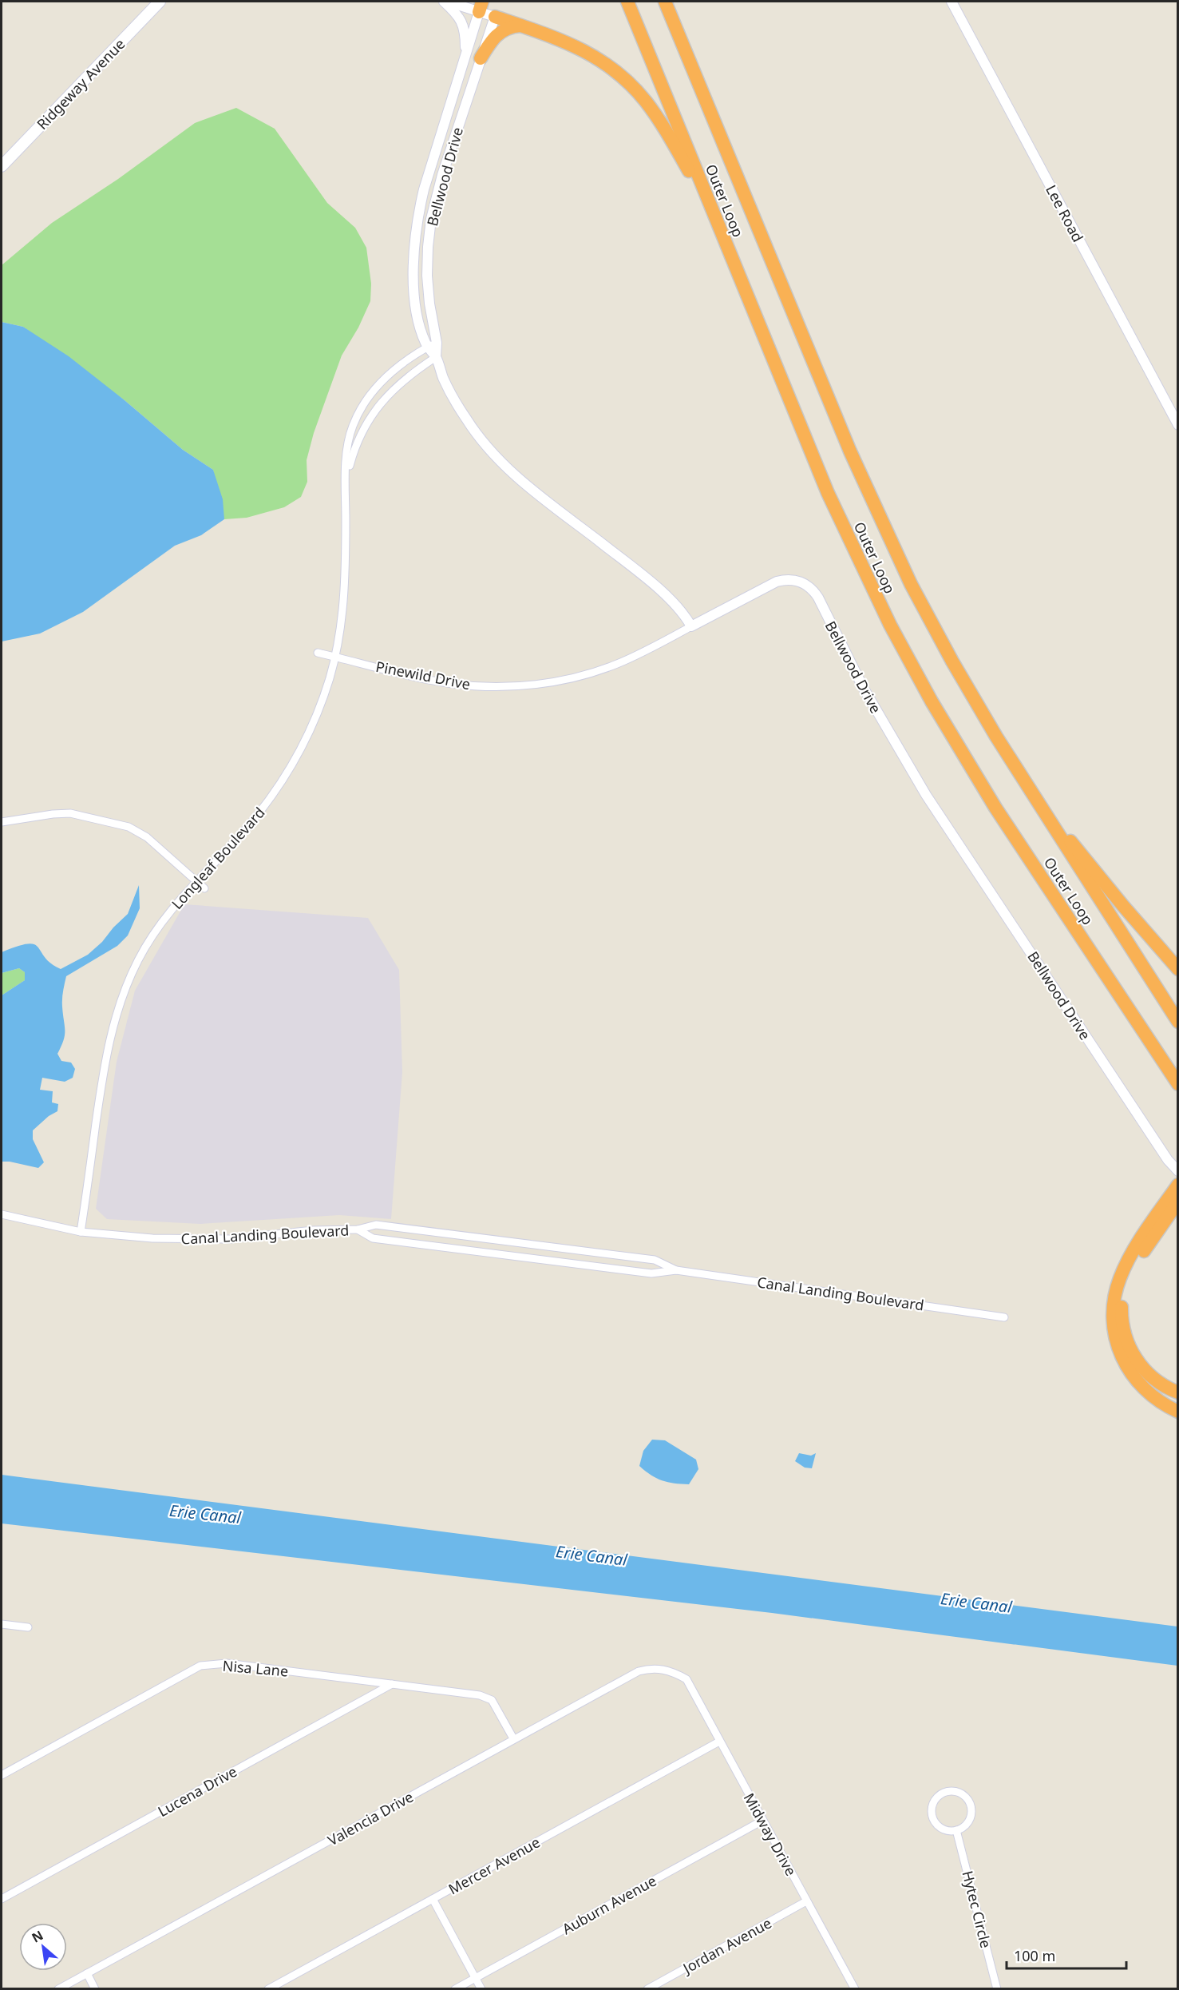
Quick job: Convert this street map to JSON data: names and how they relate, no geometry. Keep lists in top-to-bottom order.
{
  "streets": {
    "highway": ["Outer Loop"],
    "main road": ["Ridgeway Avenue"],
    "street": [
      "Bellwood Drive",
      "Lee Road",
      "Pinewild Drive",
      "Longleaf Boulevard",
      "Canal Landing Boulevard",
      "Nisa Lane",
      "Lucena Drive",
      "Valencia Drive",
      "Midway Drive",
      "Mercer Avenue",
      "Auburn Avenue",
      "Hytec Circle",
      "Jordan Avenue"
    ]
  },
  "crossings": [
    ["Bellwood Drive", "Pinewild Drive"],
    ["Bellwood Drive", "Longleaf Boulevard"],
    ["Pinewild Drive", "Longleaf Boulevard"],
    ["Longleaf Boulevard", "Canal Landing Boulevard"],
    ["Nisa Lane", "Lucena Drive"],
    ["Nisa Lane", "Valencia Drive"],
    ["Valencia Drive", "Midway Drive"],
    ["Midway Drive", "Mercer Avenue"],
    ["Midway Drive", "Auburn Avenue"],
    ["Midway Drive", "Jordan Avenue"]
  ],
  "water": ["Erie Canal"],
  "scale_bar": "100 m",
  "north": "top left"
}
